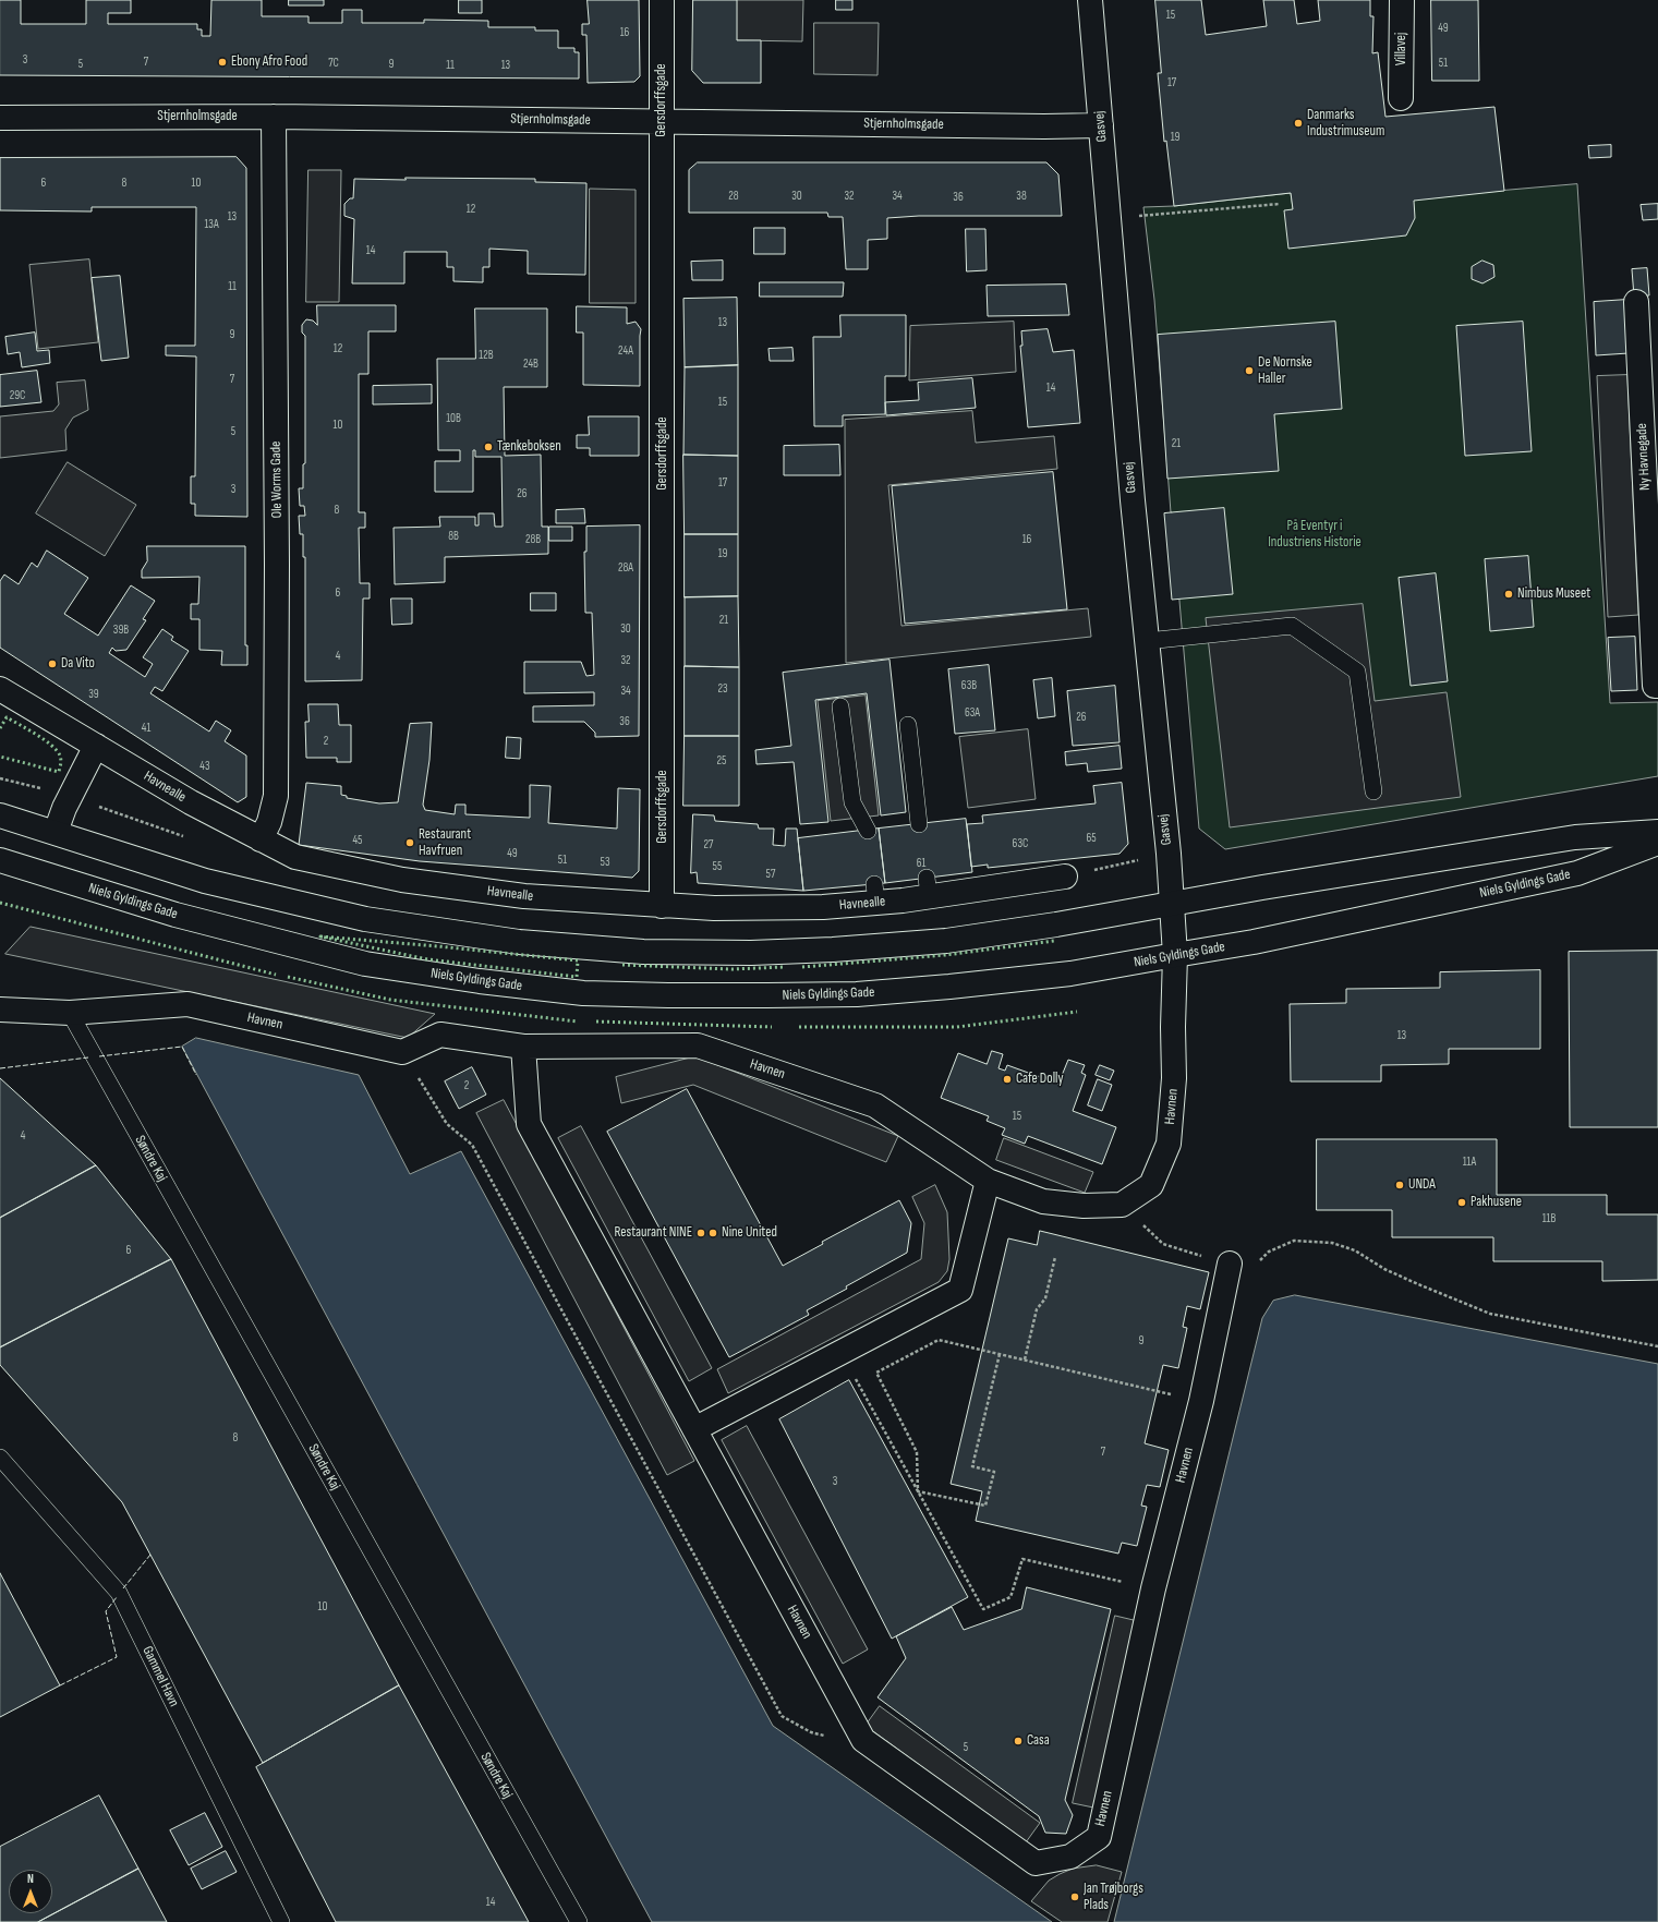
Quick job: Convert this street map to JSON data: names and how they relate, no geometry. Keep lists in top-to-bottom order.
{
  "streets": {
    "street": [
      "Villavej",
      "Gersdorffsgade",
      "Stjernholmsgade",
      "Gasvej",
      "Ny Havnegade",
      "Ole Worms Gade",
      "Havnealle",
      "Niels Gyldings Gade",
      "Havnen"
    ],
    "lane": ["Søndre Kaj", "Gammel Havn"]
  },
  "crossings": [
    ["Gersdorffsgade", "Stjernholmsgade"],
    ["Gersdorffsgade", "Havnealle"],
    ["Stjernholmsgade", "Gasvej"],
    ["Stjernholmsgade", "Ole Worms Gade"],
    ["Gasvej", "Niels Gyldings Gade"],
    ["Gasvej", "Havnen"],
    ["Ole Worms Gade", "Havnealle"],
    ["Niels Gyldings Gade", "Havnen"],
    ["Havnen", "Søndre Kaj"]
  ],
  "parks": ["På Eventyr i Industriens Historie"],
  "places": [
    "Ebony Afro Food",
    "Danmarks Industrimuseum",
    "De Nornske Haller",
    "Tænkeboksen",
    "Nimbus Museet",
    "Da Vito",
    "Restaurant Havfruen",
    "Cafe Dolly",
    "UNDA",
    "Pakhusene",
    "Restaurant NINE",
    "Nine United",
    "Casa",
    "Jan Trøjborgs Plads"
  ],
  "house_numbers": [
    "15",
    "49",
    "16",
    "3",
    "7",
    "7C",
    "51",
    "5",
    "9",
    "11",
    "13",
    "17",
    "19",
    "6",
    "8",
    "10",
    "28",
    "30",
    "32",
    "34",
    "38",
    "36",
    "12",
    "13",
    "13A",
    "14",
    "11",
    "13",
    "9",
    "12",
    "24A",
    "12B",
    "24B",
    "7",
    "14",
    "29C",
    "15",
    "10B",
    "10",
    "5",
    "21",
    "17",
    "3",
    "26",
    "8",
    "8B",
    "28B",
    "16",
    "19",
    "28A",
    "6",
    "21",
    "30",
    "39B",
    "4",
    "32",
    "63B",
    "23",
    "34",
    "39",
    "63A",
    "26",
    "36",
    "41",
    "2",
    "25",
    "43",
    "65",
    "45",
    "63C",
    "27",
    "49",
    "51",
    "53",
    "61",
    "55",
    "57",
    "13",
    "2",
    "15",
    "4",
    "11A",
    "11B",
    "6",
    "9",
    "8",
    "7",
    "3",
    "10",
    "5",
    "14"
  ],
  "north": "top"
}
